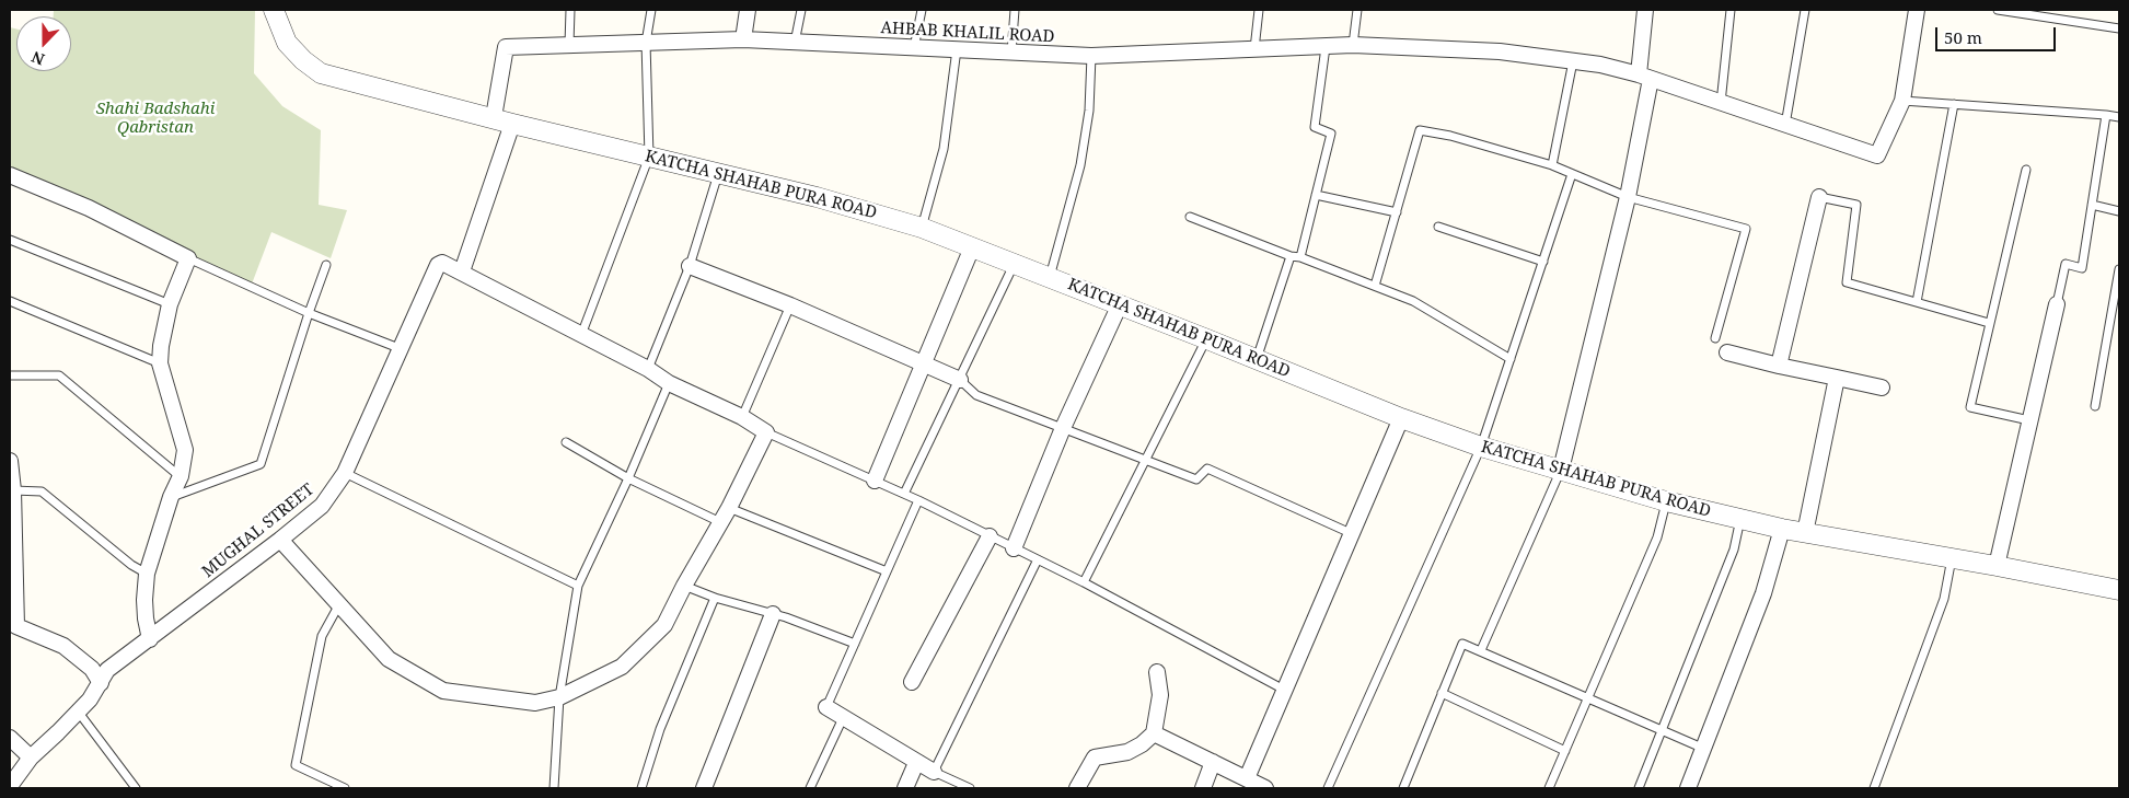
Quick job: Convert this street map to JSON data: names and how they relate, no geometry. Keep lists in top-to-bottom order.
{
  "streets": {
    "street": ["AHBAB KHALIL ROAD", "KATCHA SHAHAB PURA ROAD", "MUGHAL STREET"]
  },
  "crossings": [
    ["AHBAB KHALIL ROAD", "KATCHA SHAHAB PURA ROAD"]
  ],
  "parks": ["Shahi Badshahi Qabristan"],
  "scale_bar": "50 m",
  "north": "bottom"
}
